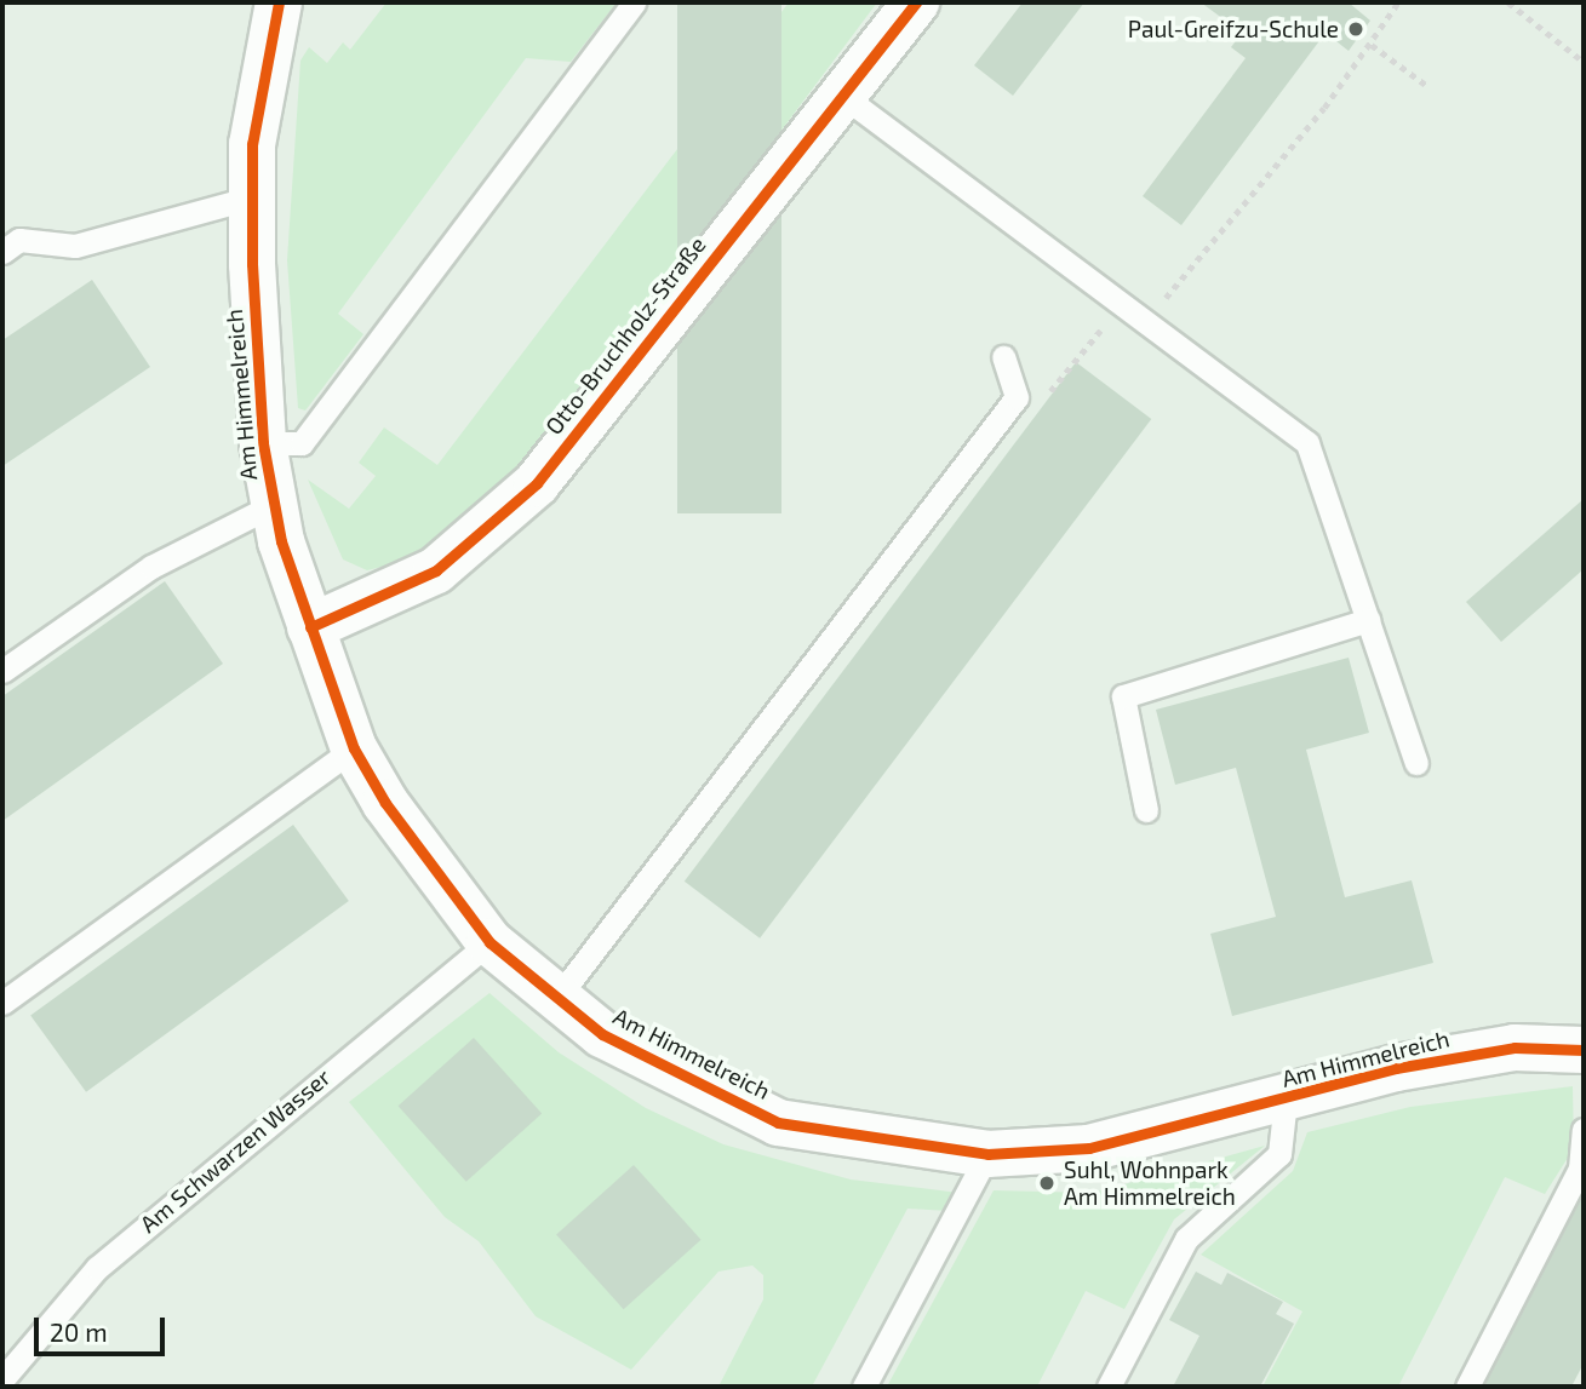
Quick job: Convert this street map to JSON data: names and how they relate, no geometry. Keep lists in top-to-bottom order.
{
  "streets": {
    "street": ["Otto-Bruchholz-Straße", "Am Himmelreich"],
    "lane": ["Am Schwarzen Wasser"]
  },
  "crossings": [
    ["Otto-Bruchholz-Straße", "Am Himmelreich"],
    ["Am Himmelreich", "Am Schwarzen Wasser"]
  ],
  "places": ["Paul-Greifzu-Schule", "Suhl, Wohnpark Am Himmelreich"],
  "scale_bar": "20 m"
}
